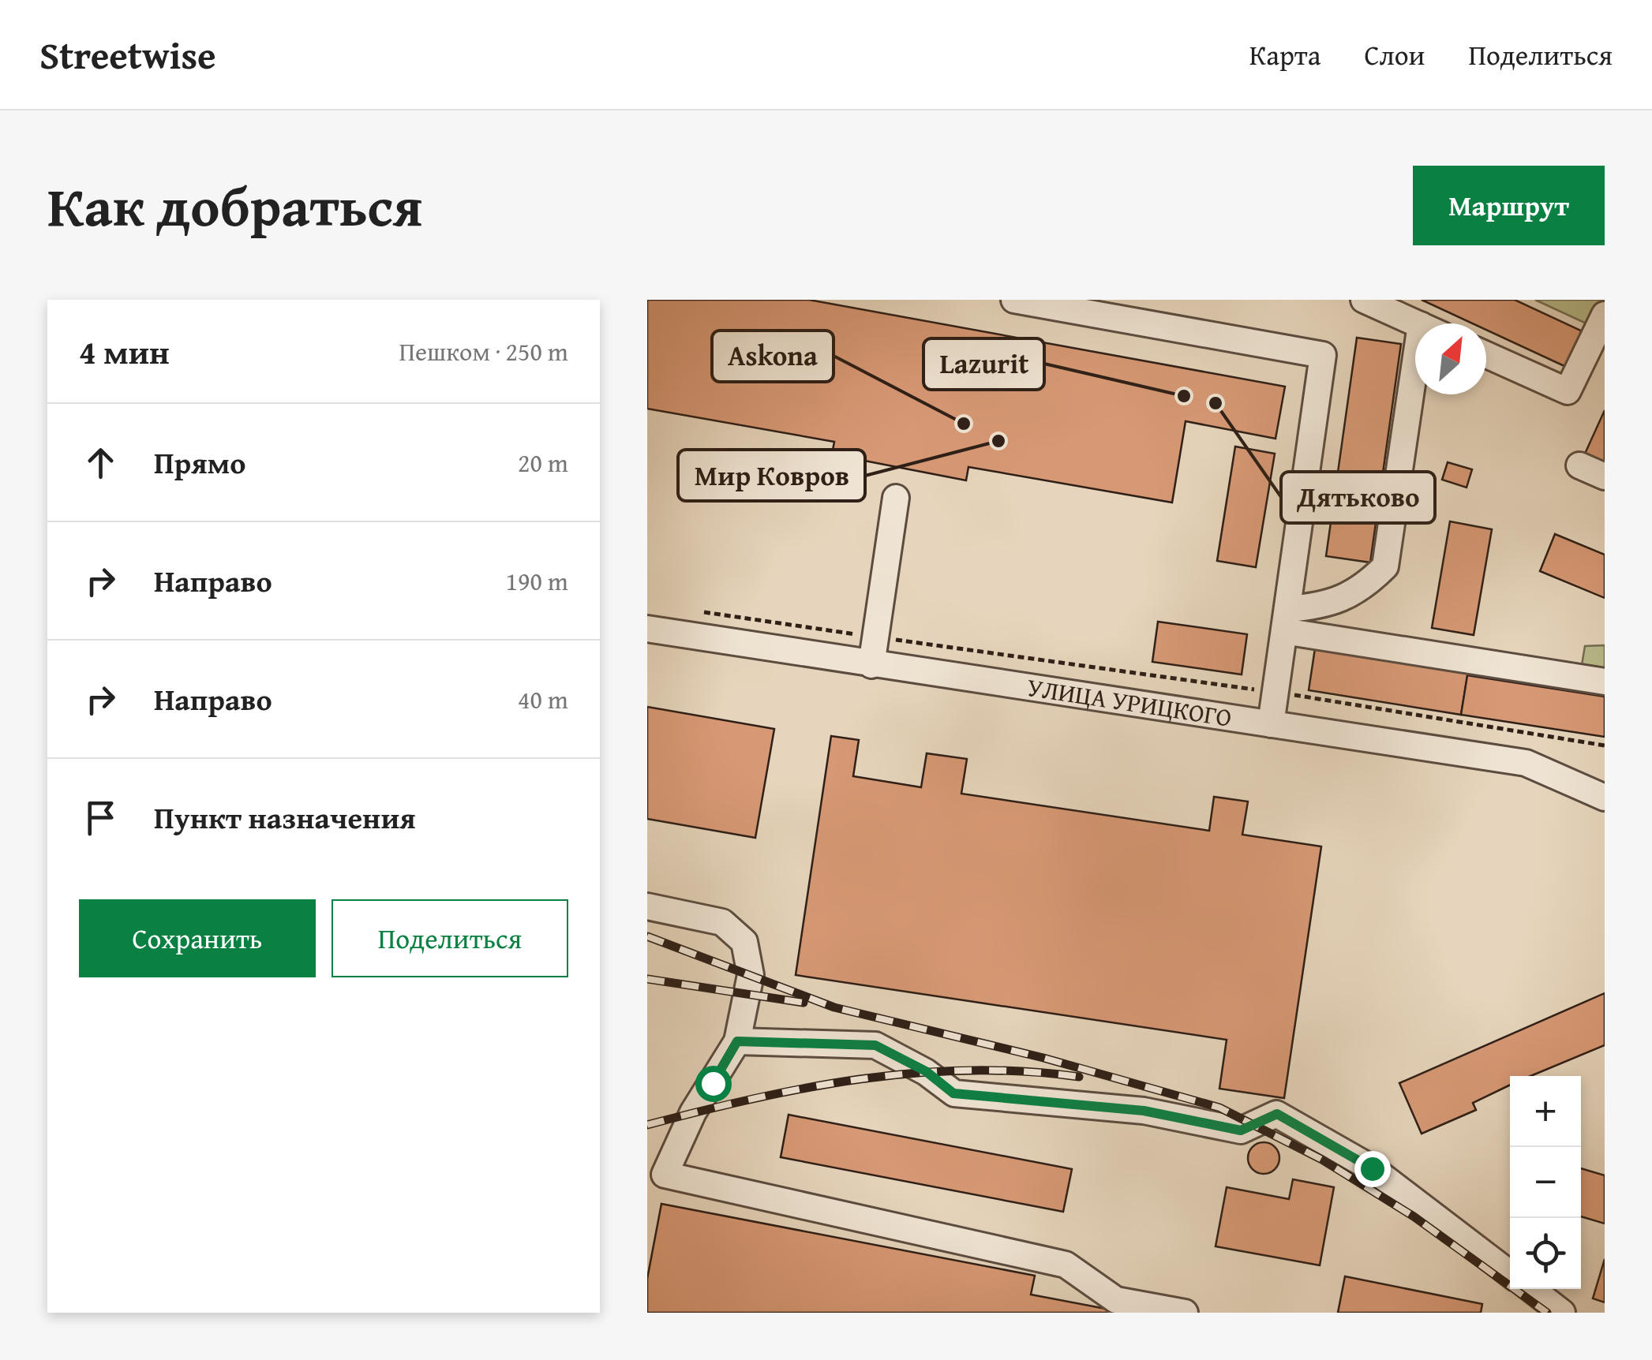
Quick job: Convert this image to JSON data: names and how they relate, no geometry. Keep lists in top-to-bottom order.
{
  "streets": {
    "street": ["УЛИЦА УРИЦКОГО"]
  },
  "places": [
    "Lazurit",
    "Дятьково",
    "Askona",
    "Мир Ковров"
  ],
  "north": "top right",
  "page": {
    "header": "Streetwise",
    "nav": ["Карта", "Слои", "Поделиться"],
    "title": "Как добраться",
    "buttons": [
      "Маршрут",
      ["Сохранить", "Поделиться"]
    ],
    "heading": ["4 мин", "Пешком · 250 m"],
    "list": [
      ["Прямо", "20 m"],
      ["Направо", "190 m"],
      ["Направо", "40 m"],
      "Пункт назначения"
    ],
    "map_buttons": ["+", "−"]
  }
}
